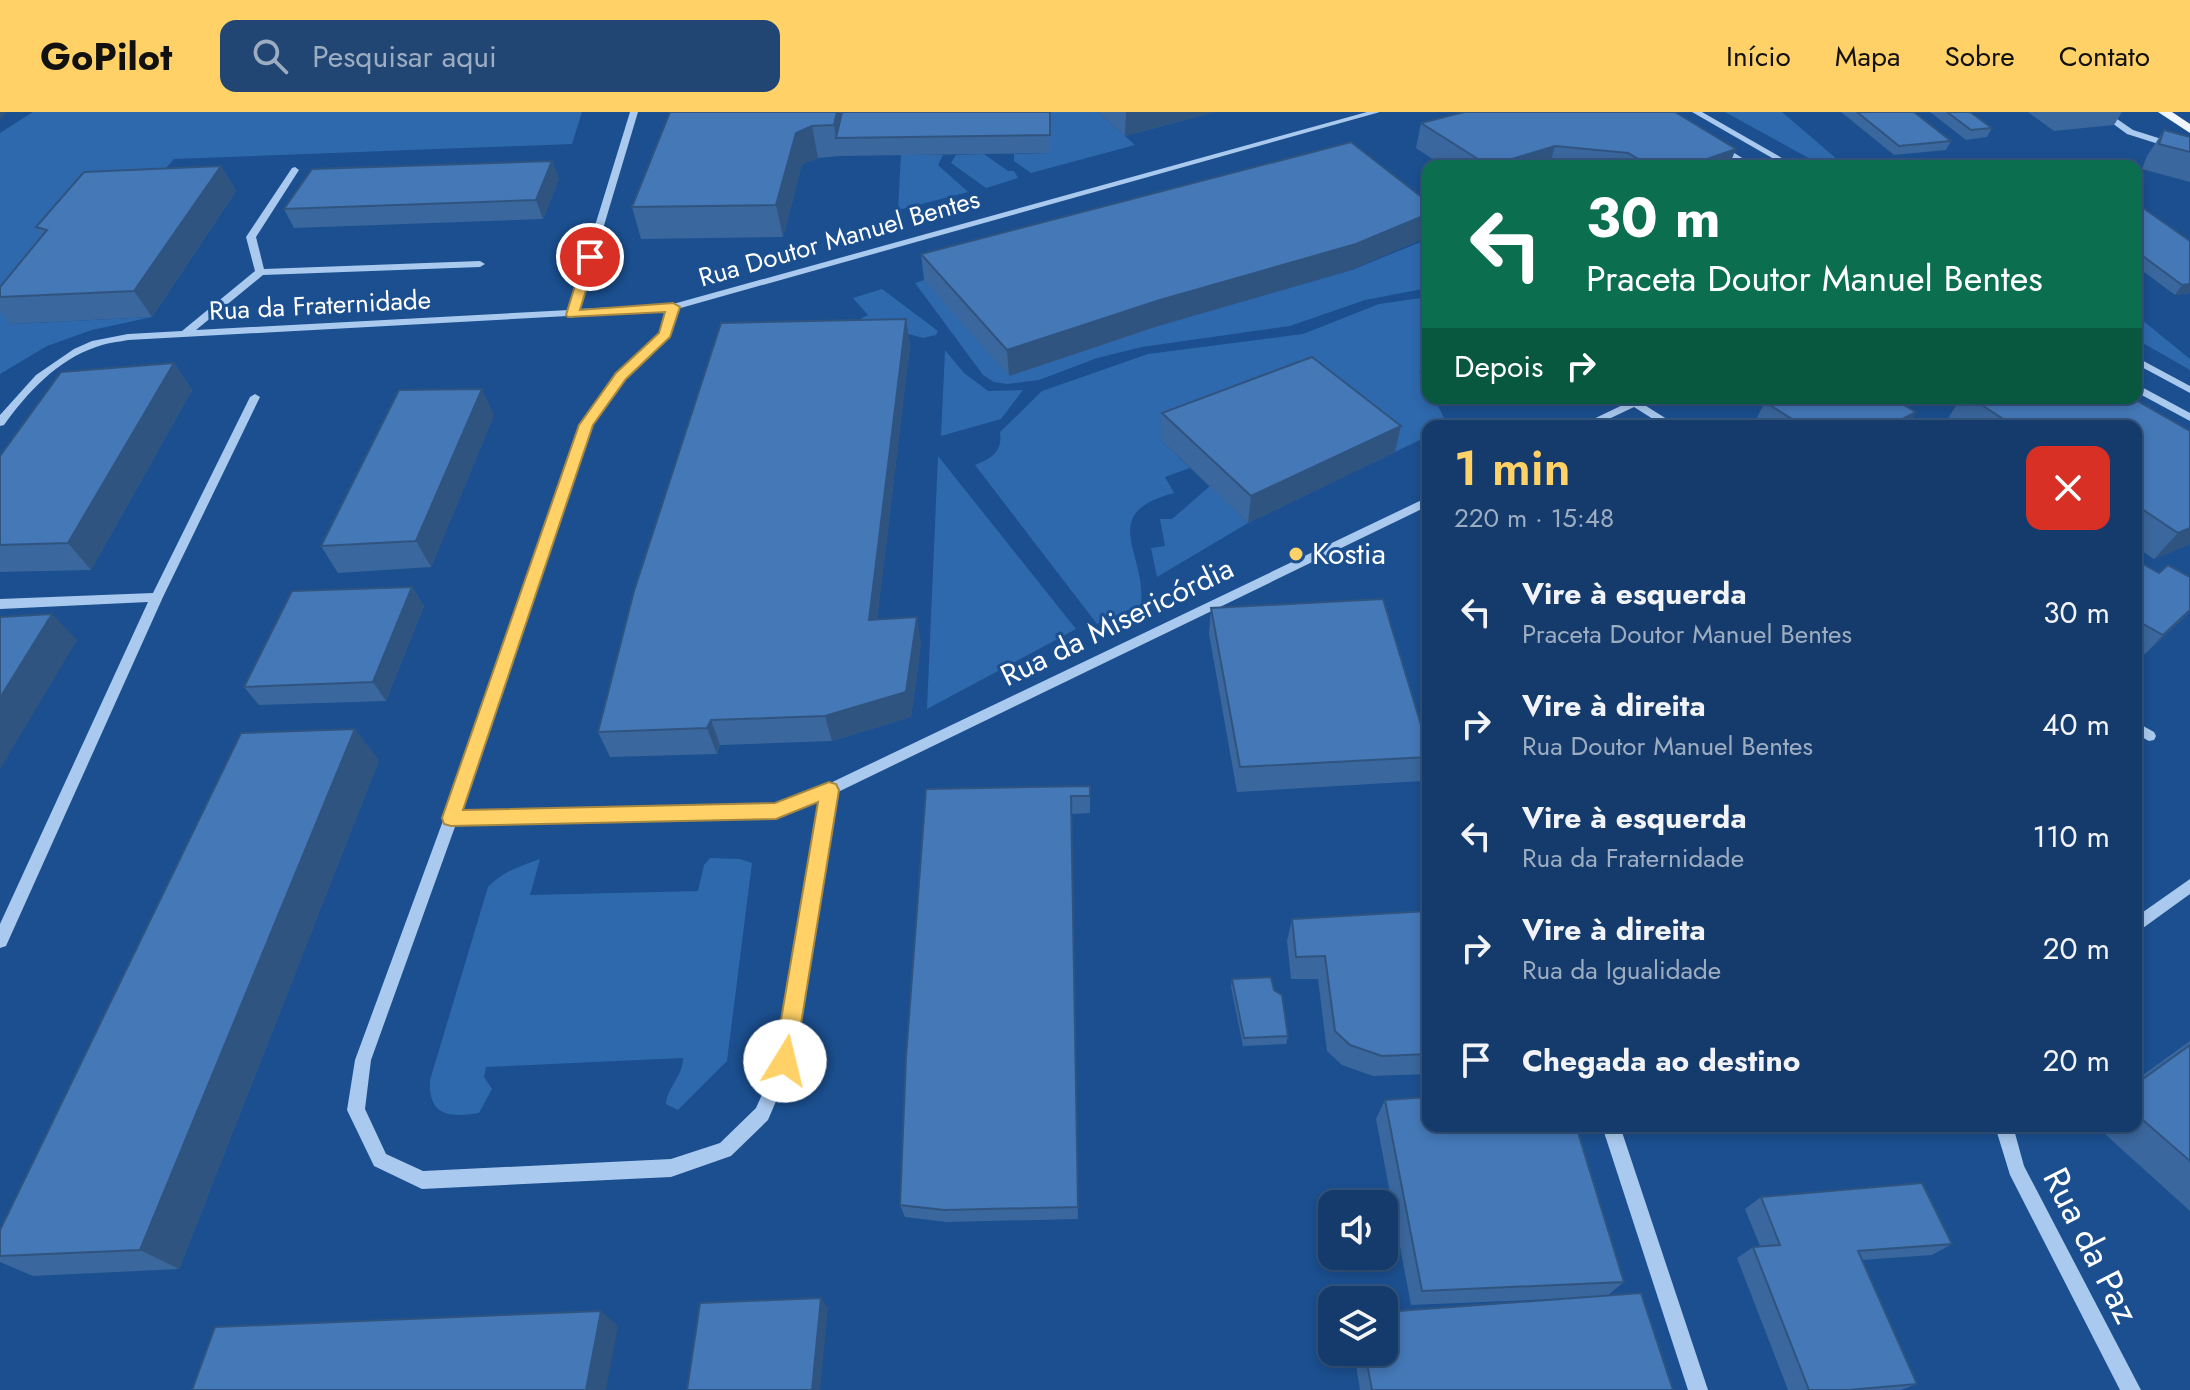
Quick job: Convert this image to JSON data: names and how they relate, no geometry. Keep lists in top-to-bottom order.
{
  "streets": {
    "street": [
      "Rua Doutor Manuel Bentes",
      "Rua da Fraternidade",
      "Rua da Misericórdia",
      "Rua da Paz"
    ]
  },
  "crossings": [
    ["Rua Doutor Manuel Bentes", "Rua da Fraternidade"],
    ["Rua Doutor Manuel Bentes", "Rua da Misericórdia"]
  ],
  "places": ["Kostia"],
  "page": {
    "header": "GoPilot",
    "search": "Pesquisar aqui",
    "nav": [
      "Início",
      "Mapa",
      "Sobre",
      "Contato"
    ],
    "turn": ["30 m", "Praceta Doutor Manuel Bentes"],
    "then": "Depois",
    "heading": ["1 min", "220 m · 15:48"],
    "list": [
      {
        "name": "Vire à esquerda",
        "note": "Praceta Doutor Manuel Bentes",
        "value": "30 m"
      },
      {
        "name": "Vire à direita",
        "note": "Rua Doutor Manuel Bentes",
        "value": "40 m"
      },
      {
        "name": "Vire à esquerda",
        "note": "Rua da Fraternidade",
        "value": "110 m"
      },
      {
        "name": "Vire à direita",
        "note": "Rua da Igualidade",
        "value": "20 m"
      },
      {
        "name": "Chegada ao destino",
        "value": "20 m"
      }
    ]
  }
}
